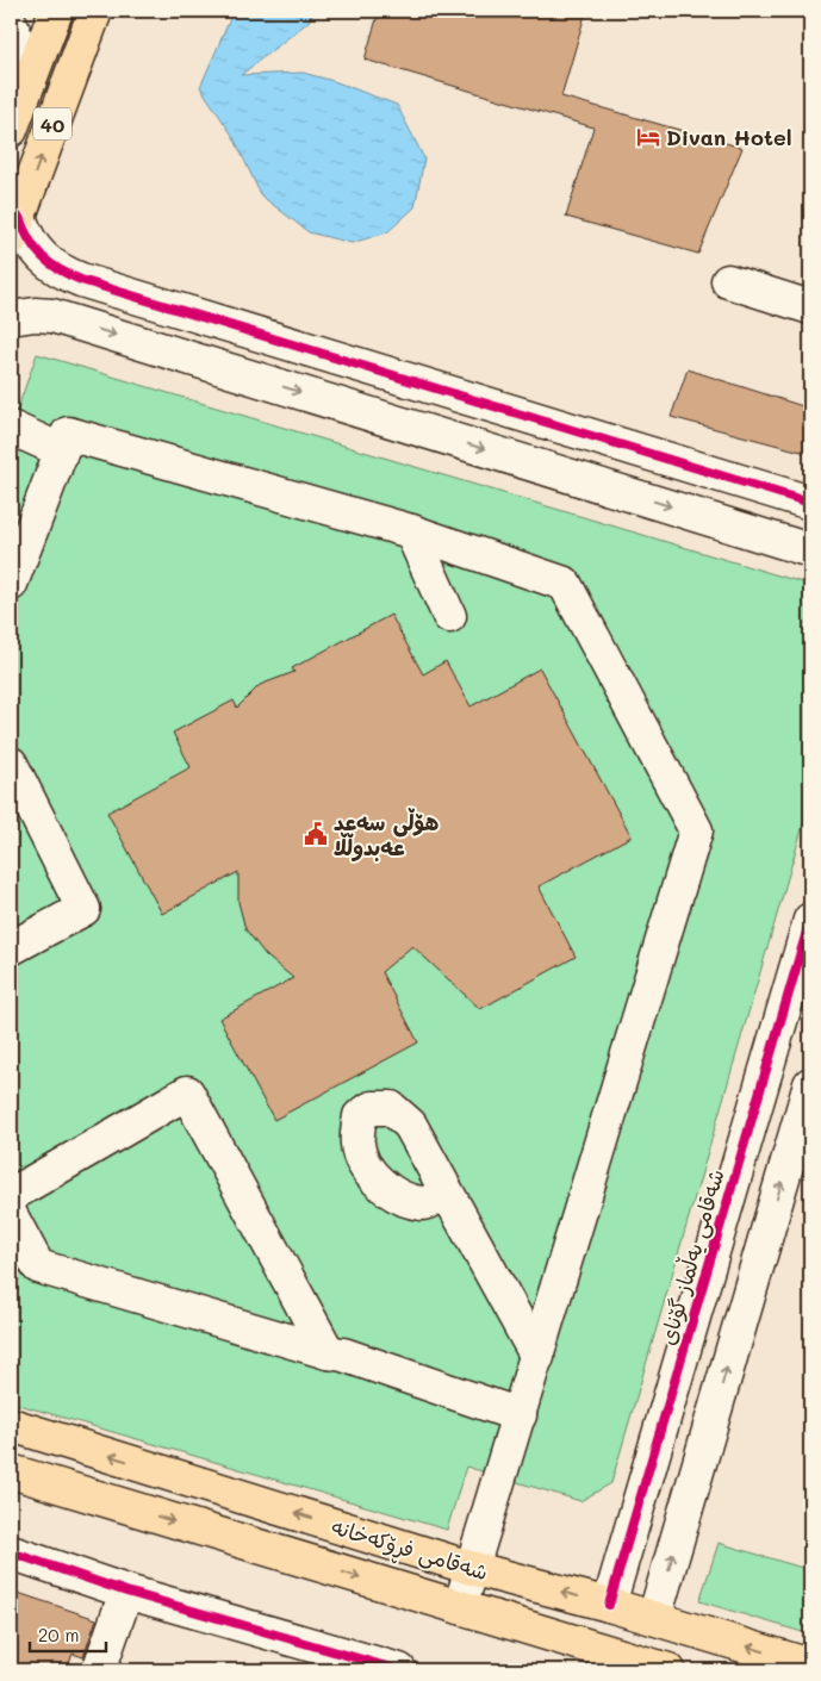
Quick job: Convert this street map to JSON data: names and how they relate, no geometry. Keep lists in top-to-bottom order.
{
  "streets": {
    "main road": ["40", "شەقامی فڕۆکەخانە"],
    "street": ["شەقامی یەڵماز گۆنای"]
  },
  "crossings": [
    ["شەقامی یەڵماز گۆنای", "شەقامی فڕۆکەخانە"]
  ],
  "places": {
    "hotel": ["Divan Hotel"],
    "public building": ["ھۆڵی سەعد عەبدوڵڵا"]
  },
  "scale_bar": "20 m"
}
